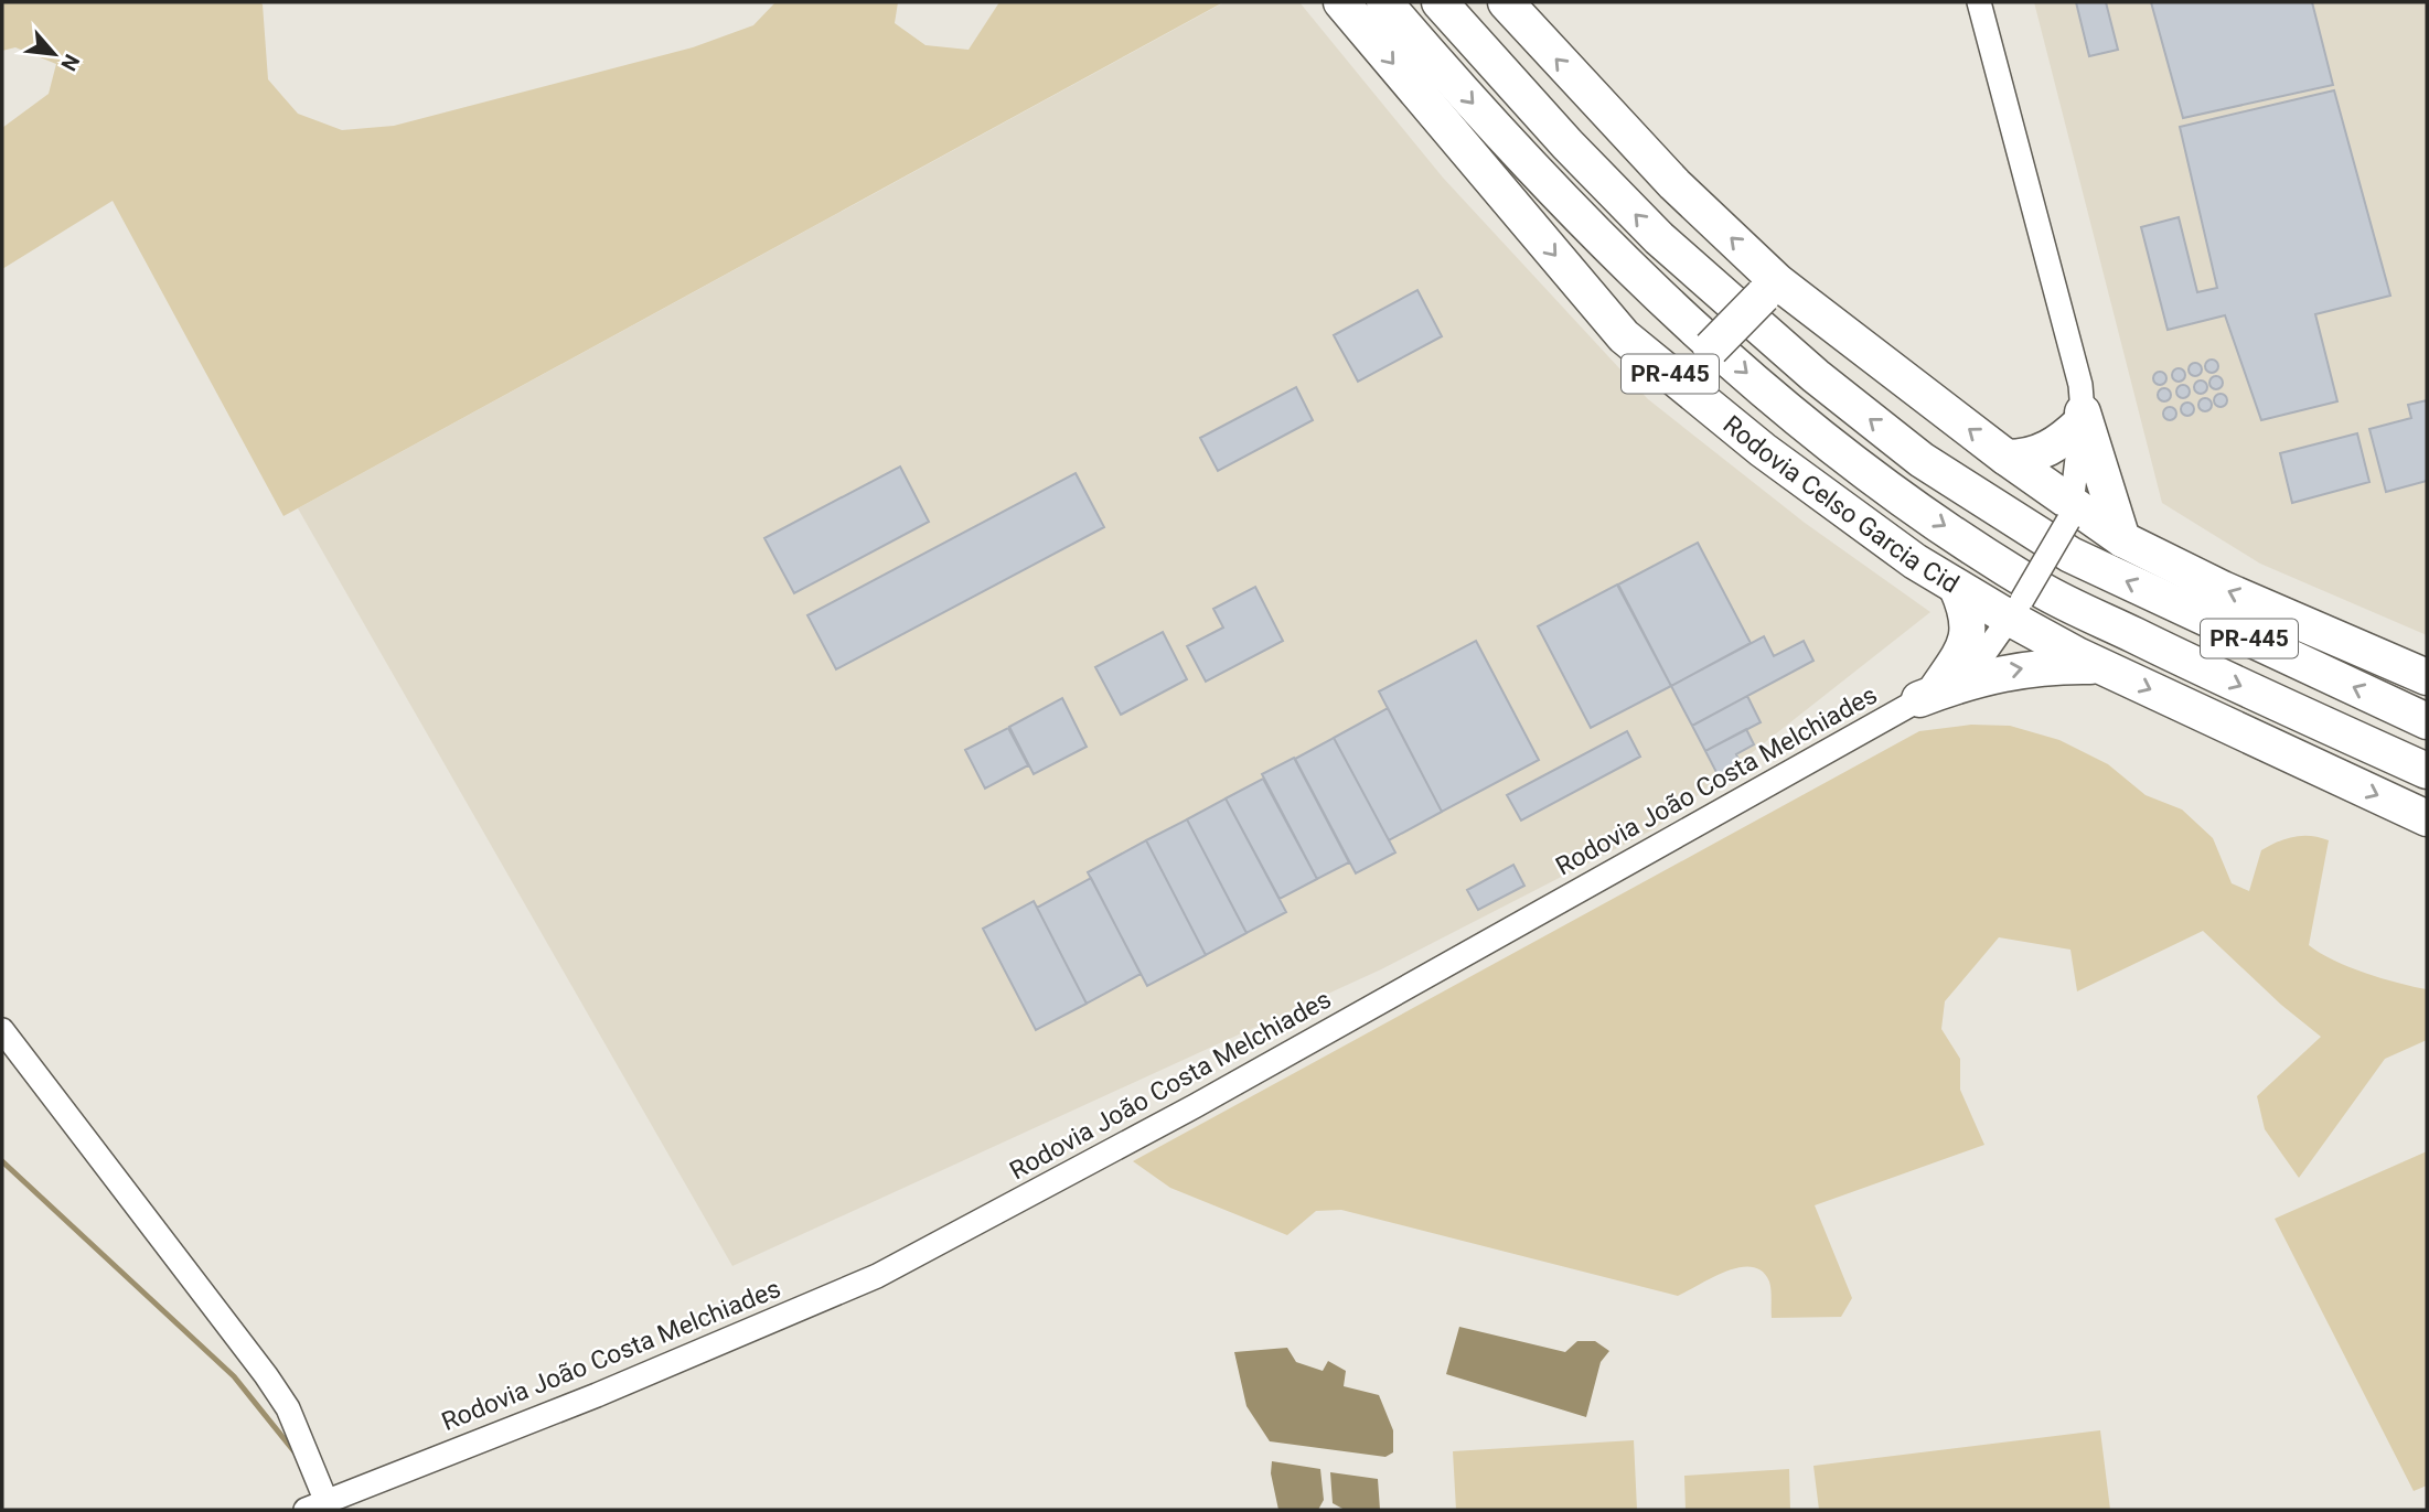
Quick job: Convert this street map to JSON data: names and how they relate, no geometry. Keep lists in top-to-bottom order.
{
  "streets": {
    "highway": ["PR-445", "Rodovia Celso Garcia Cid"],
    "street": ["Rodovia João Costa Melchiades"]
  },
  "crossings": [
    ["PR-445", "Rodovia João Costa Melchiades"],
    ["Rodovia Celso Garcia Cid", "Rodovia João Costa Melchiades"]
  ],
  "north": "bottom right"
}
